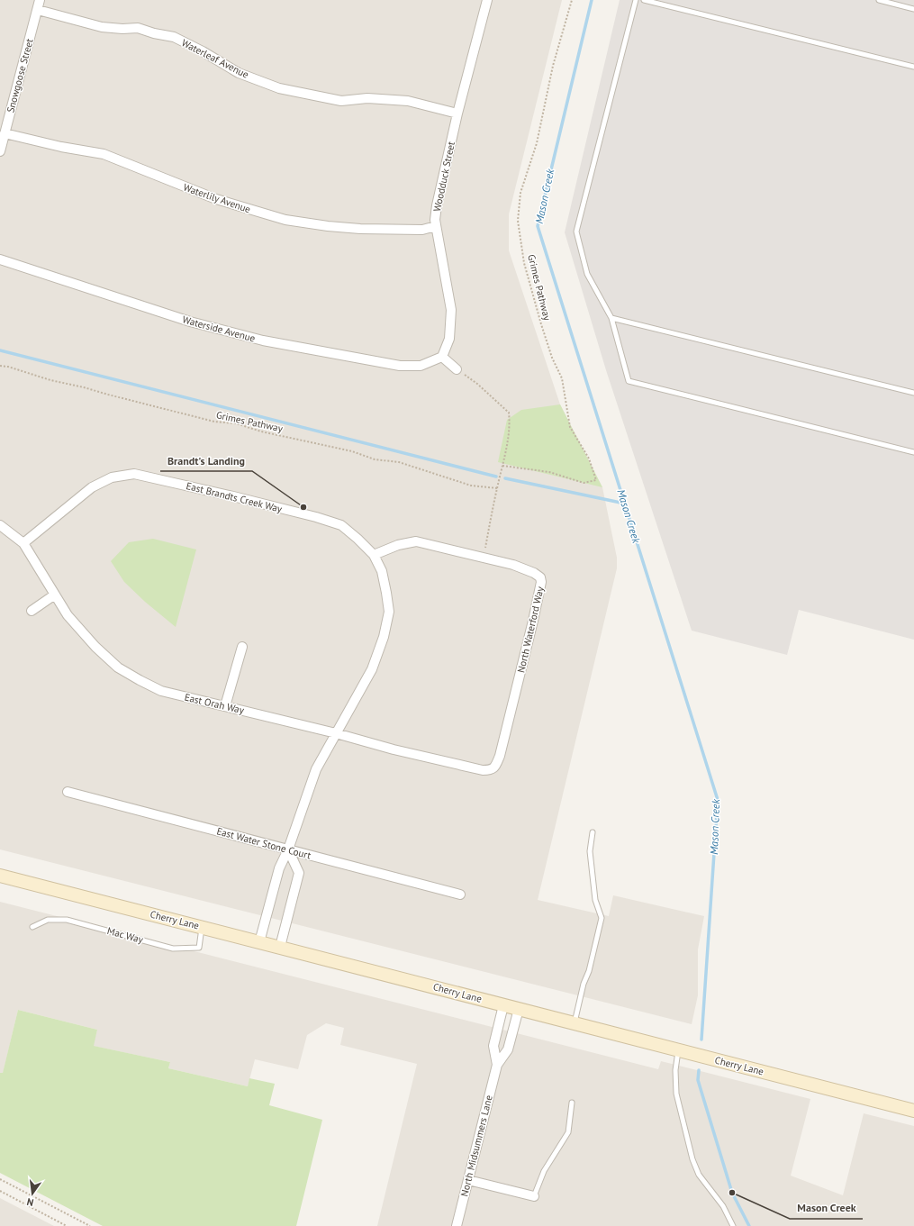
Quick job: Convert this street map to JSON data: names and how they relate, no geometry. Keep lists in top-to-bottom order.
{
  "streets": {
    "main road": ["Cherry Lane"],
    "street": [
      "Waterleaf Avenue",
      "Snowgoose Street",
      "Woodduck Street",
      "Waterlily Avenue",
      "Waterside Avenue",
      "East Brandts Creek Way",
      "North Waterford Way",
      "East Orah Way",
      "East Water Stone Court",
      "North Midsummers Lane"
    ],
    "lane": ["Mac Way"],
    "path": ["Grimes Pathway"]
  },
  "crossings": [
    ["Waterleaf Avenue", "Snowgoose Street"],
    ["Waterleaf Avenue", "Woodduck Street"],
    ["Snowgoose Street", "Waterlily Avenue"],
    ["Woodduck Street", "Waterlily Avenue"],
    ["Woodduck Street", "Waterside Avenue"],
    ["East Brandts Creek Way", "North Waterford Way"],
    ["East Brandts Creek Way", "East Orah Way"],
    ["East Brandts Creek Way", "East Water Stone Court"],
    ["East Brandts Creek Way", "Cherry Lane"],
    ["North Waterford Way", "East Orah Way"],
    ["Cherry Lane", "Mac Way"],
    ["Cherry Lane", "North Midsummers Lane"]
  ],
  "water": ["Mason Creek"],
  "places": ["Brandt's Landing", "Mason Creek"],
  "north": "bottom"
}
